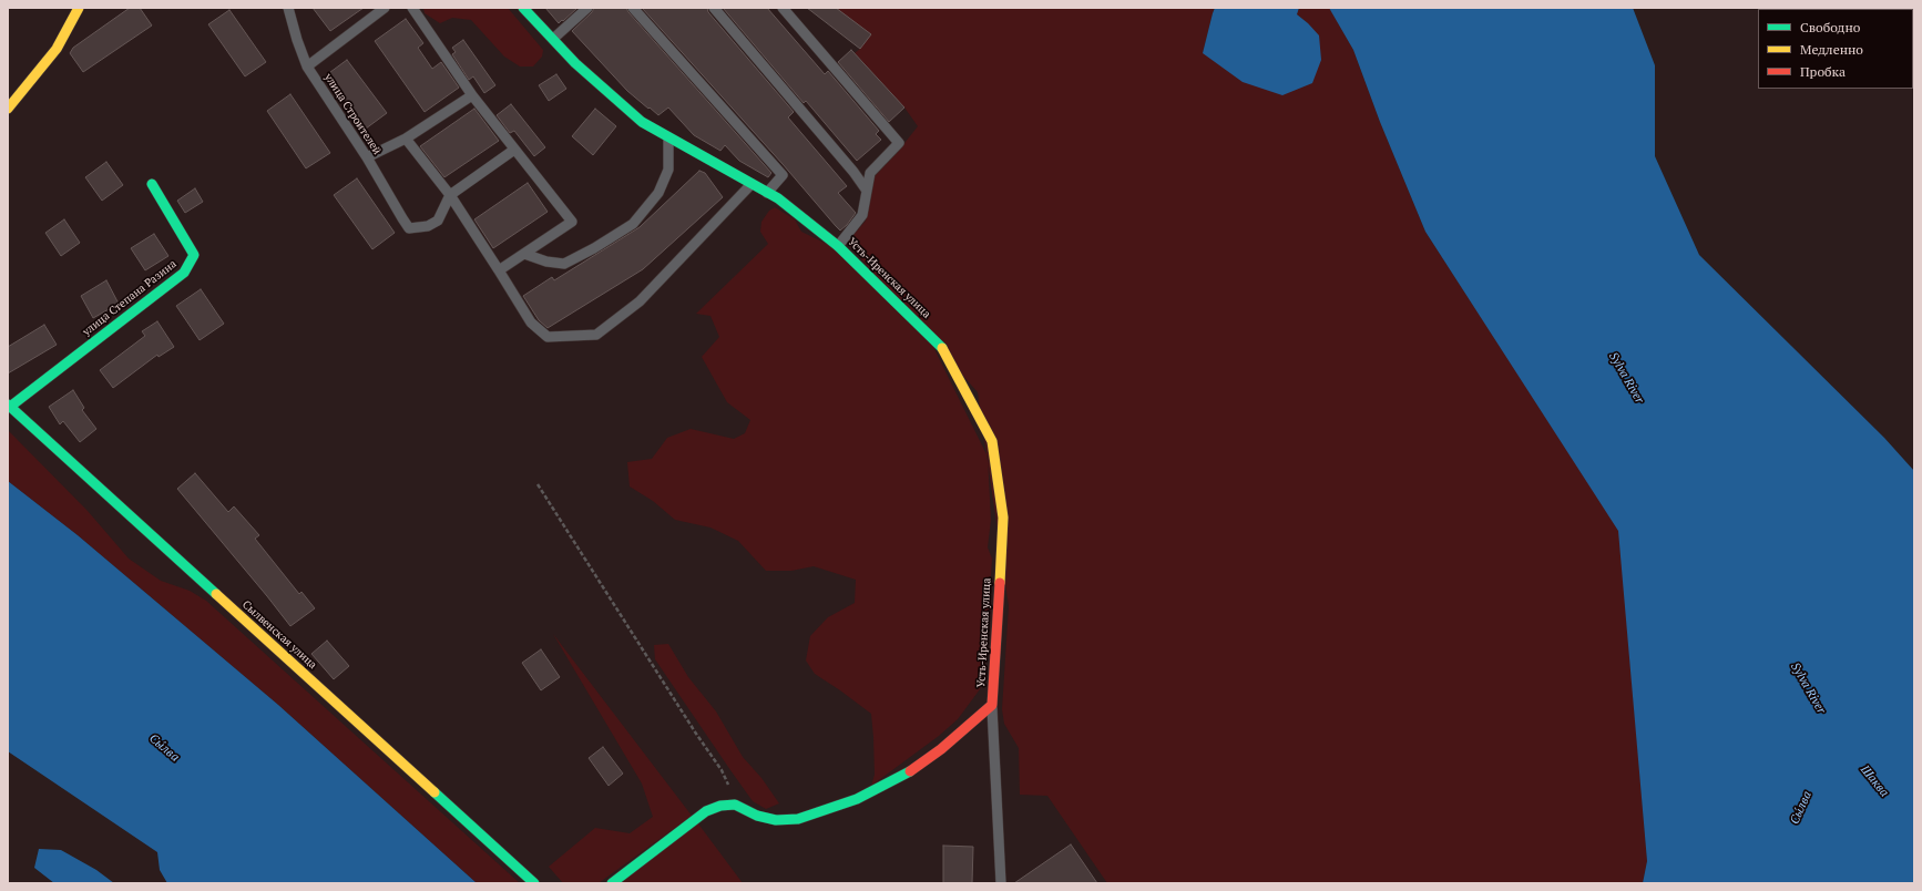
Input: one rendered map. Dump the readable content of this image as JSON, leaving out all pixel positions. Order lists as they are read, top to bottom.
{
  "streets": {
    "street": ["Усть-Иренская улица", "улица Степана Разина", "Сылвенская улица"],
    "lane": ["улица Строителей"]
  },
  "crossings": [
    ["улица Степана Разина", "Сылвенская улица"]
  ],
  "water": ["Sylva River", "Сы́лва", "Шаква"],
  "legend": ["Свободно", "Медленно", "Пробка"]
}
